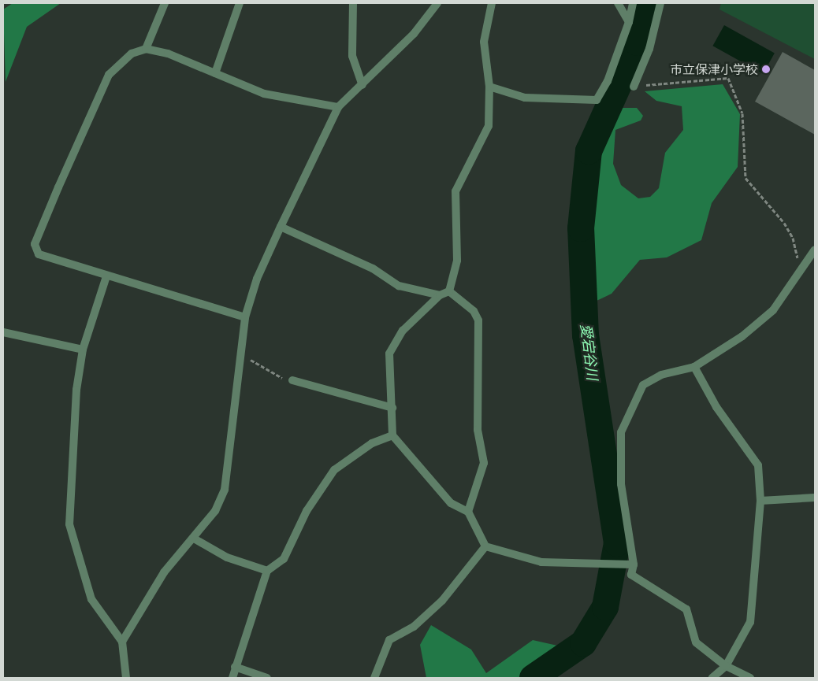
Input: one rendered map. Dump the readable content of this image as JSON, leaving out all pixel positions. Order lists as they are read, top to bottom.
{
  "water": ["愛宕谷川"],
  "places": ["市立保津小学校"]
}
